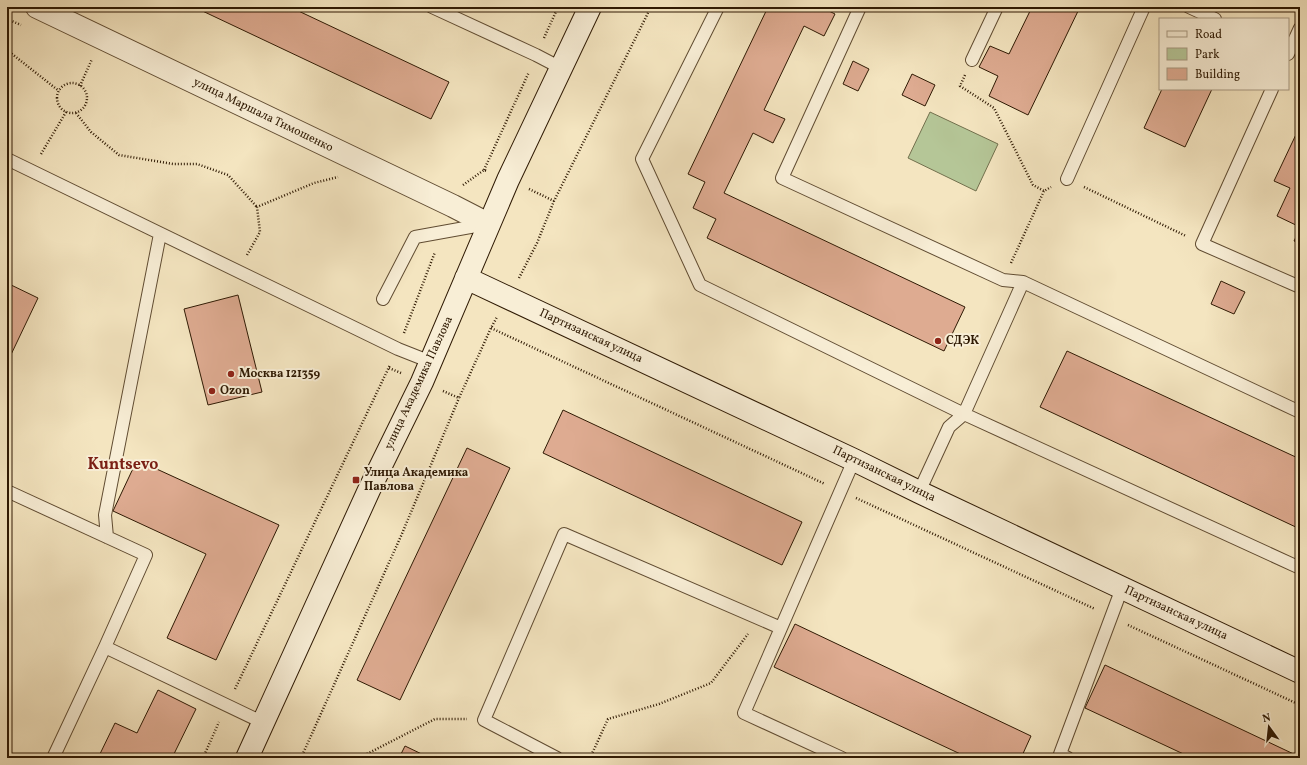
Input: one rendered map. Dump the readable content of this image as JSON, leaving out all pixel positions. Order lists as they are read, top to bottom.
{
  "streets": {
    "street": ["улица Маршала Тимошенко", "Партизанская улица", "улица Академика Павлова"]
  },
  "crossings": [
    ["улица Маршала Тимошенко", "улица Академика Павлова"],
    ["Партизанская улица", "улица Академика Павлова"]
  ],
  "districts": ["Kuntsevo"],
  "places": {
    "other": ["СДЭК", "Москва 121359", "Ozon"],
    "transit": ["Улица Академика Павлова"]
  },
  "legend": ["Road", "Park", "Building"],
  "north": "top"
}
